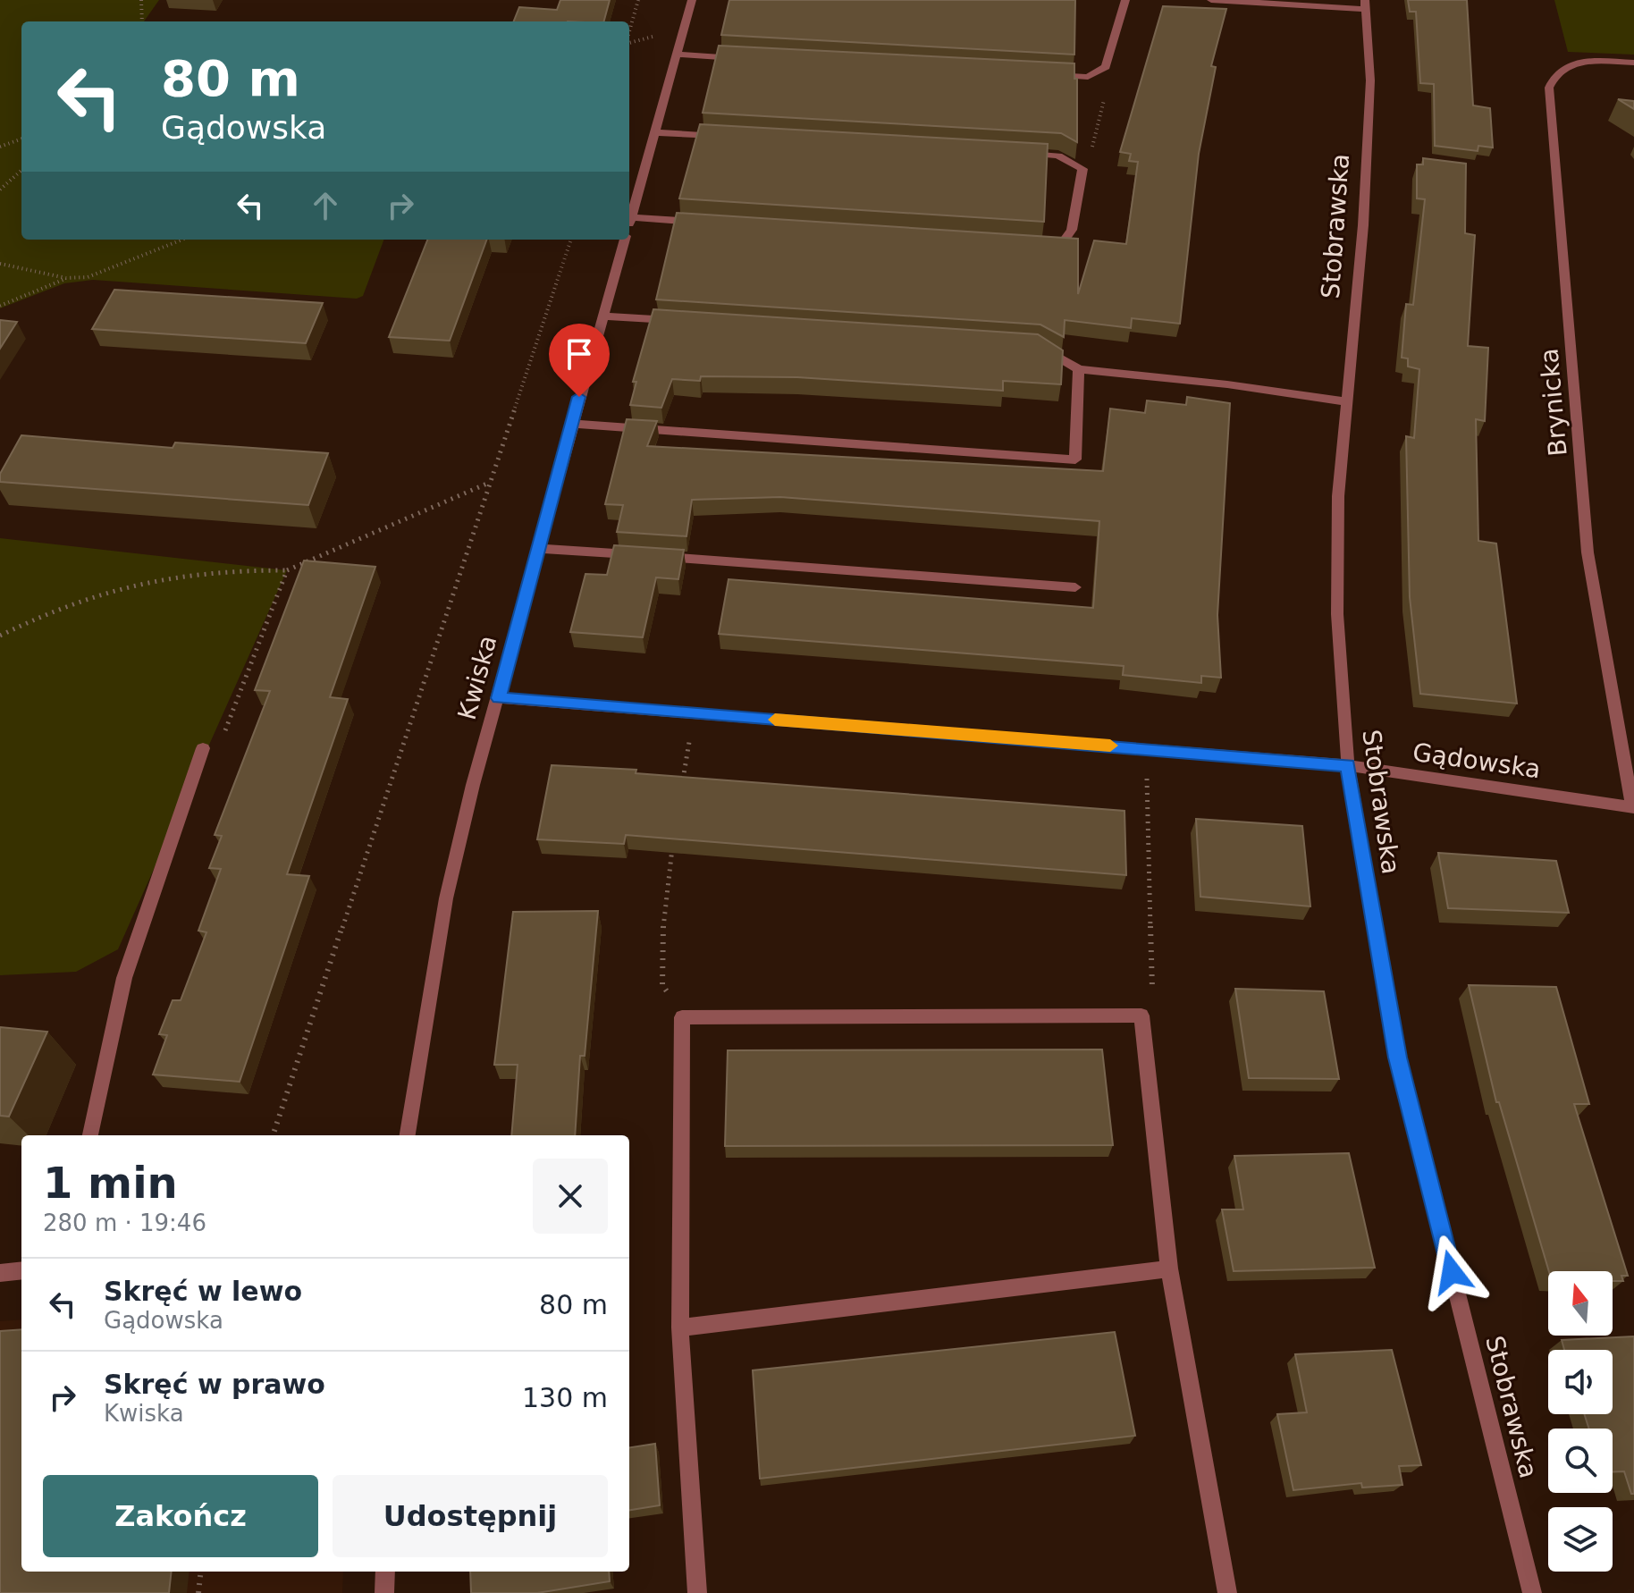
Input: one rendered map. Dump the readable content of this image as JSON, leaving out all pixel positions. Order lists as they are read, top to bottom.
{
  "streets": {
    "street": [
      "Stobrawska",
      "Brynicka",
      "Kwiska",
      "Gądowska"
    ]
  },
  "crossings": [
    ["Stobrawska", "Gądowska"],
    ["Brynicka", "Gądowska"],
    ["Kwiska", "Gądowska"]
  ],
  "north": "top",
  "page": {
    "turn": ["80 m", "Gądowska"],
    "heading": ["1 min", "280 m · 19:46"],
    "list": [
      {
        "name": "Skręć w lewo",
        "note": "Gądowska",
        "value": "80 m"
      },
      {
        "name": "Skręć w prawo",
        "note": "Kwiska",
        "value": "130 m"
      }
    ],
    "buttons": ["Zakończ", "Udostępnij"]
  }
}
